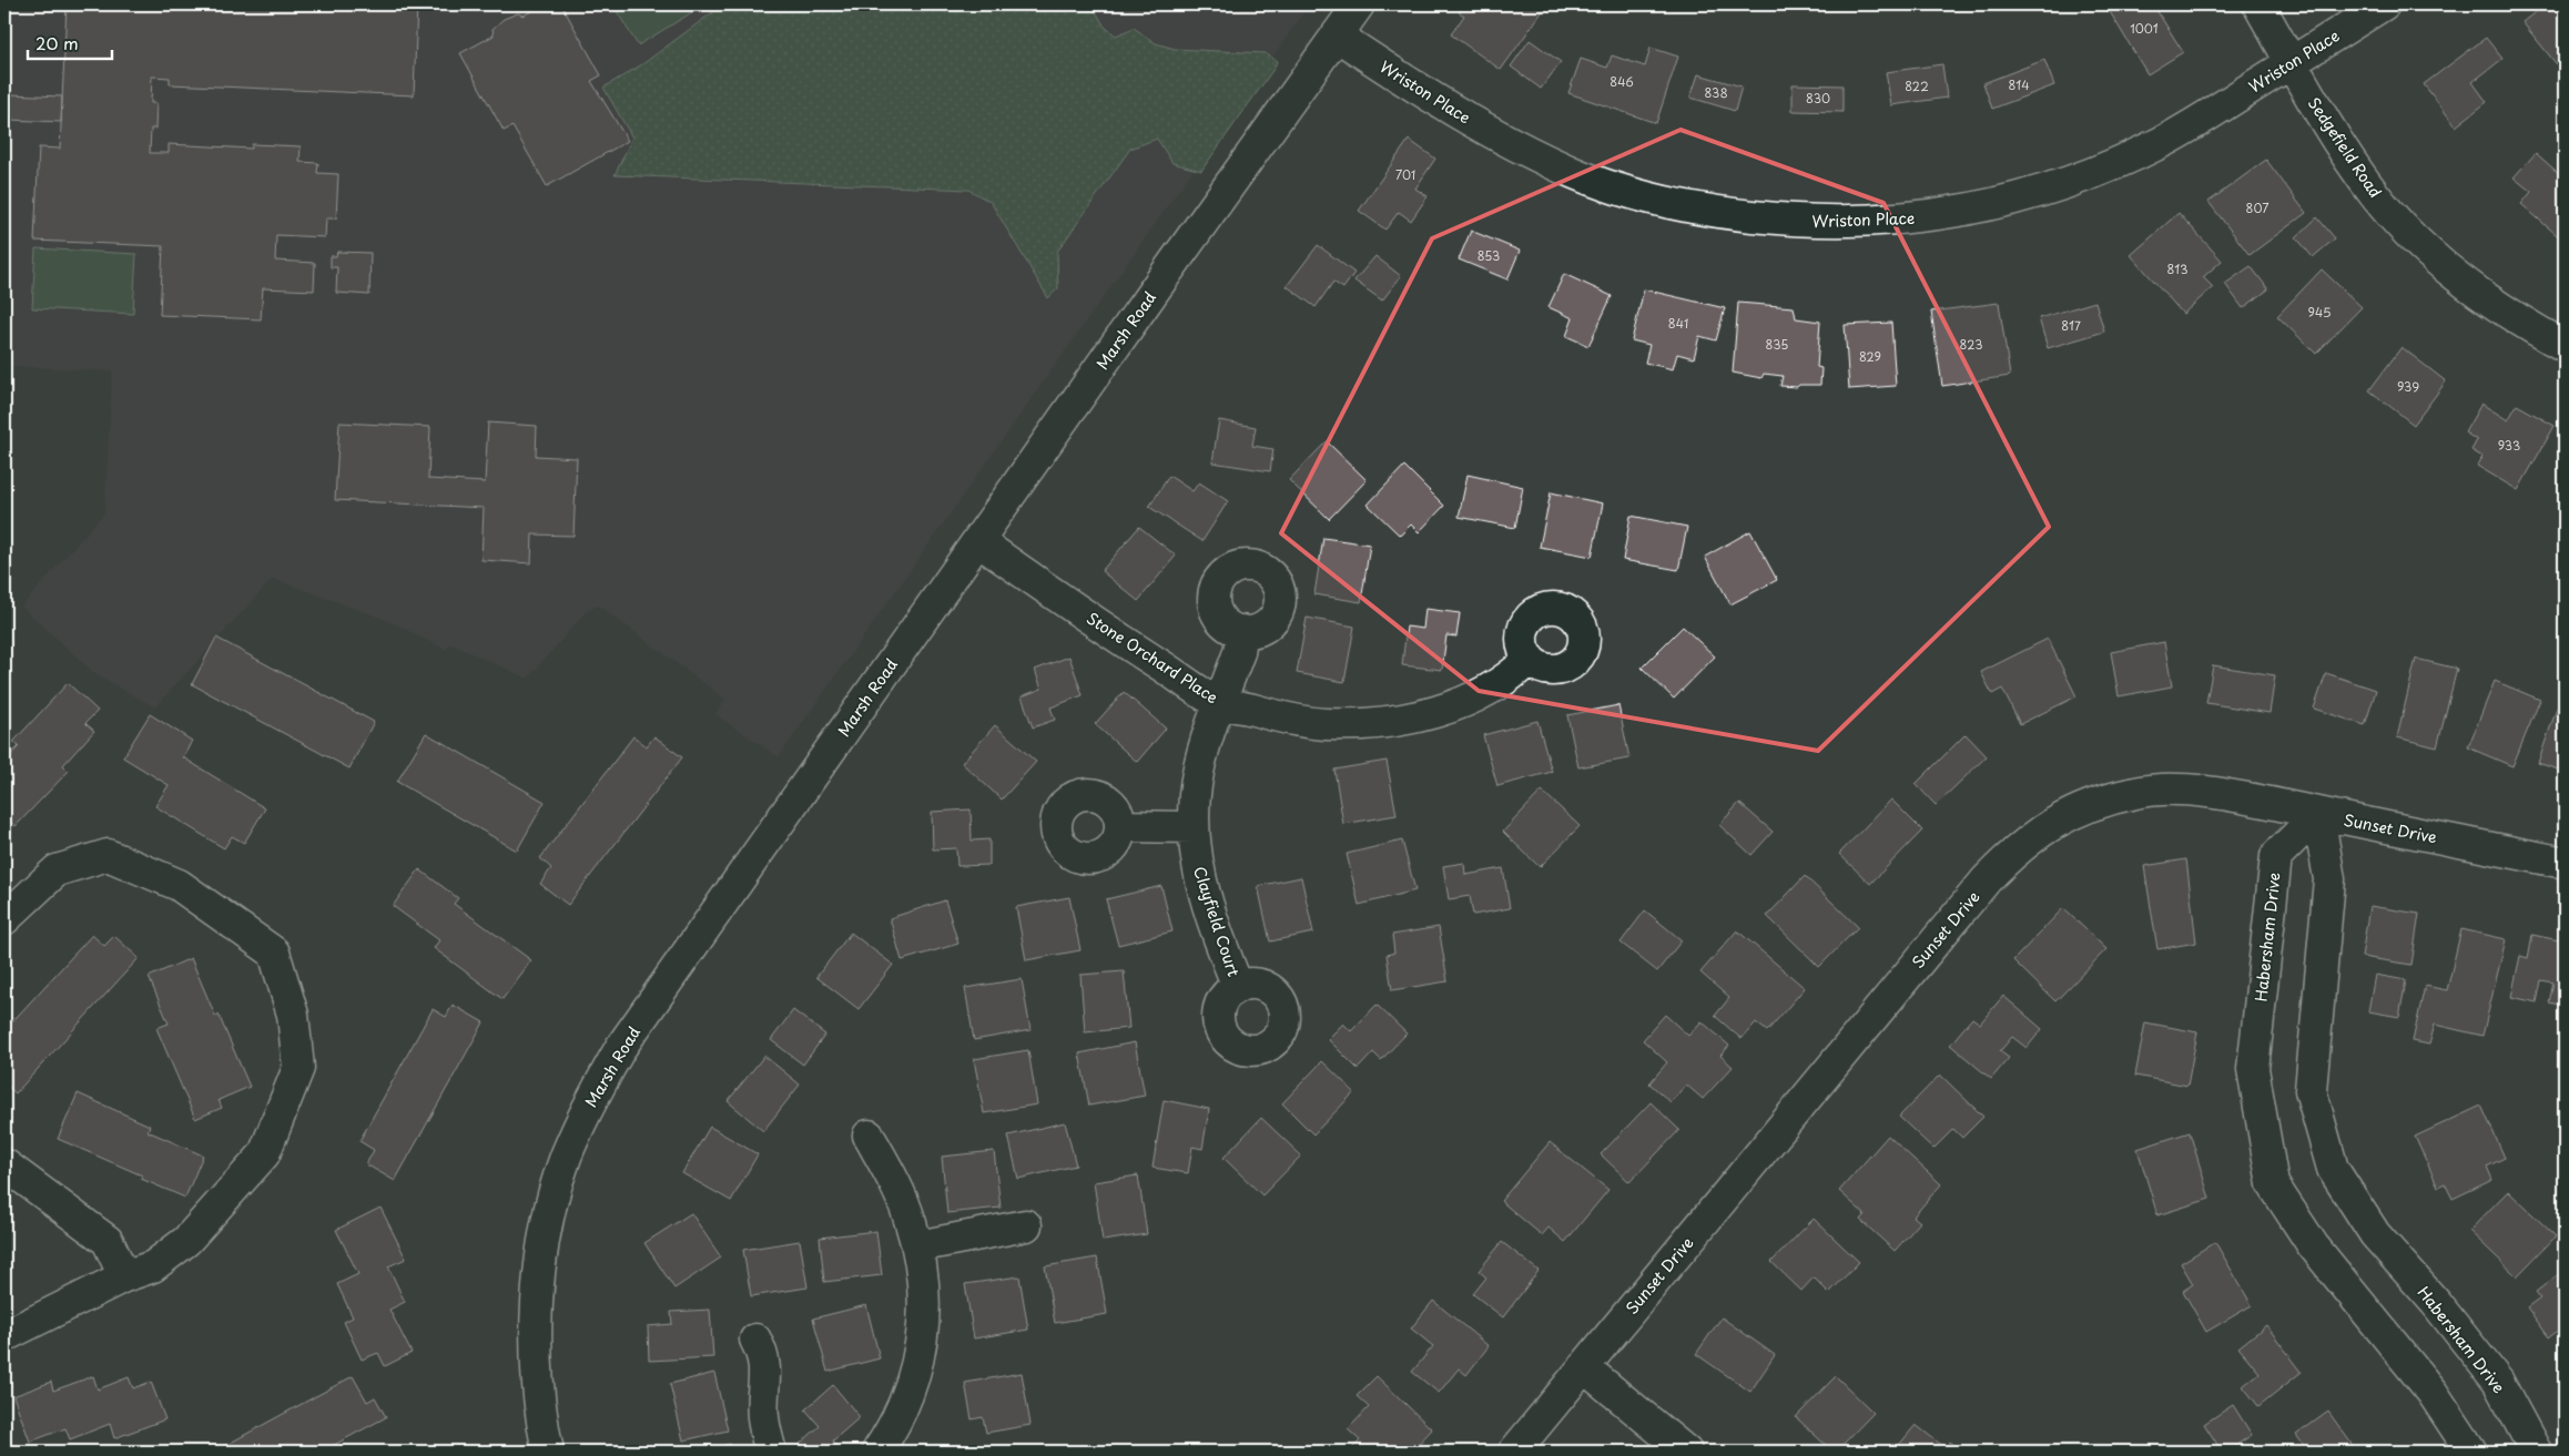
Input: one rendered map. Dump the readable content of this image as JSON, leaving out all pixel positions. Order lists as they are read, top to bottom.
{
  "streets": {
    "street": [
      "Wriston Place",
      "Sedgefield Road",
      "Marsh Road",
      "Stone Orchard Place",
      "Sunset Drive",
      "Clayfield Court",
      "Habersham Drive"
    ]
  },
  "crossings": [
    ["Wriston Place", "Sedgefield Road"],
    ["Wriston Place", "Marsh Road"],
    ["Marsh Road", "Stone Orchard Place"],
    ["Stone Orchard Place", "Clayfield Court"],
    ["Sunset Drive", "Habersham Drive"]
  ],
  "house_numbers": [
    "1001",
    "846",
    "814",
    "822",
    "838",
    "830",
    "701",
    "807",
    "853",
    "813",
    "945",
    "841",
    "817",
    "835",
    "823",
    "829",
    "939",
    "933"
  ],
  "scale_bar": "20 m"
}
